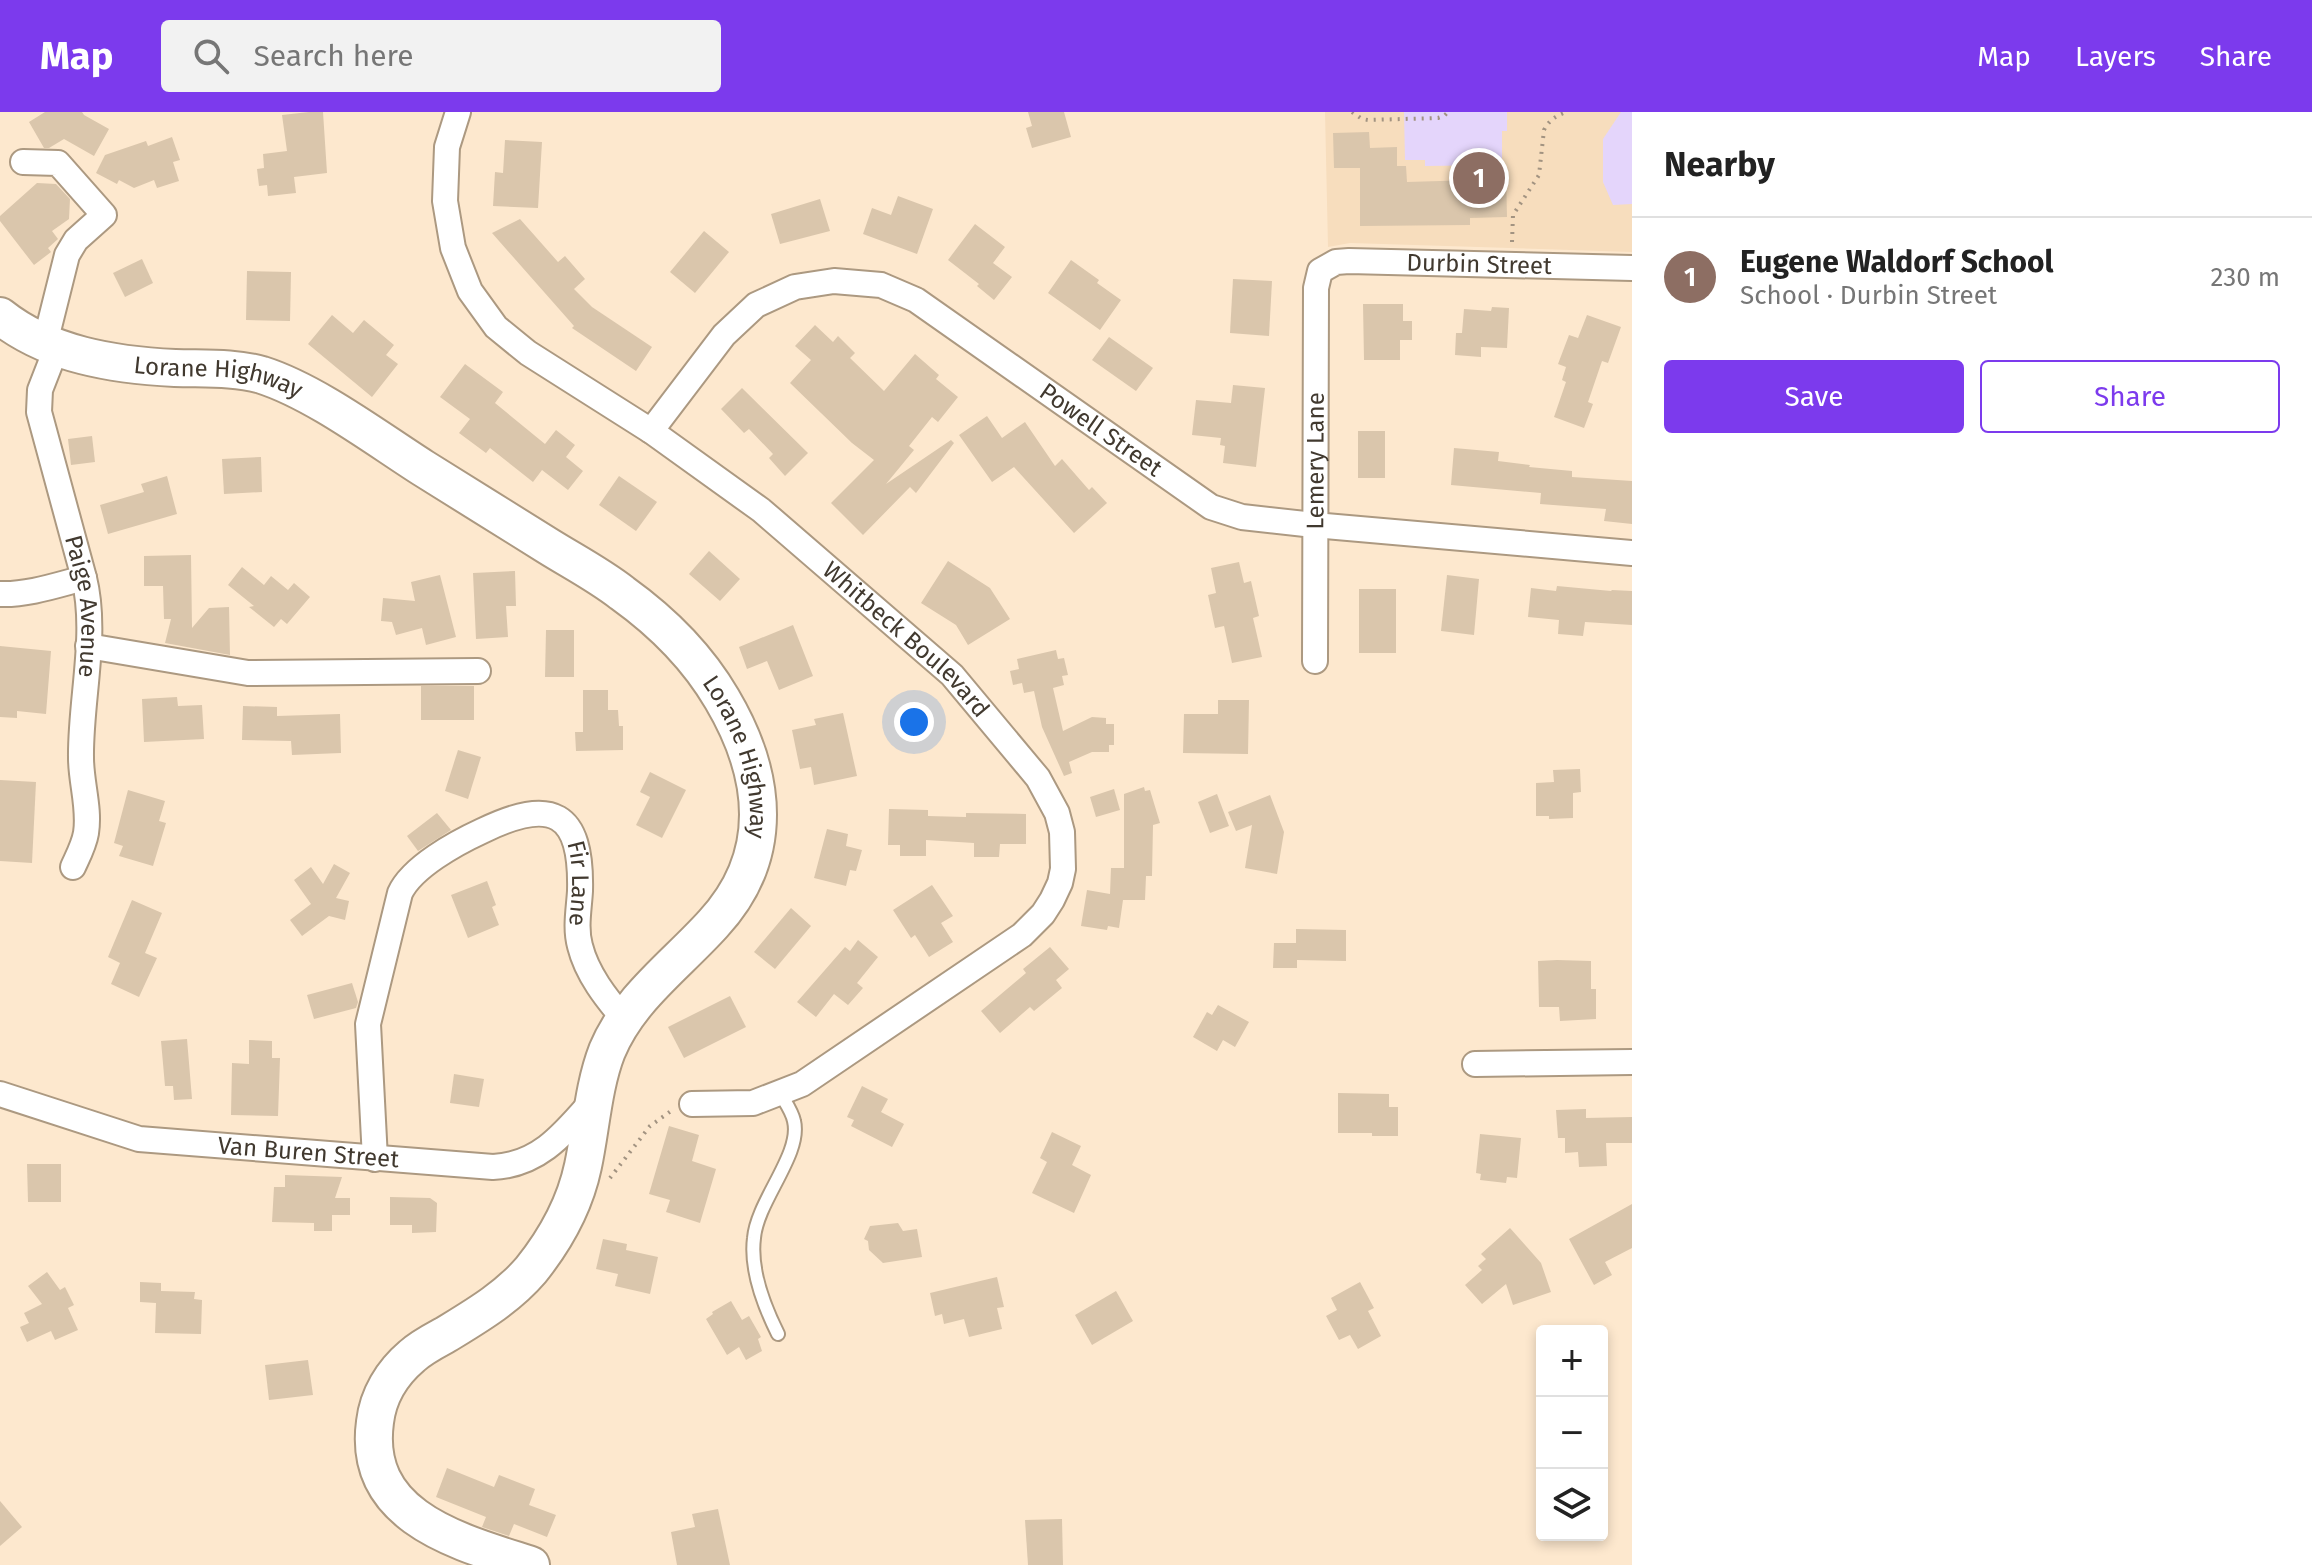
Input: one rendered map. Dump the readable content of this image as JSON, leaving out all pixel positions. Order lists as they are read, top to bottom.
{
  "streets": {
    "street": [
      "Durbin Street",
      "Lorane Highway",
      "Powell Street",
      "Lemery Lane",
      "Paige Avenue",
      "Whitbeck Boulevard",
      "Fir Lane",
      "Van Buren Street"
    ]
  },
  "crossings": [
    ["Durbin Street", "Lemery Lane"],
    ["Lorane Highway", "Paige Avenue"],
    ["Lorane Highway", "Fir Lane"],
    ["Lorane Highway", "Van Buren Street"],
    ["Powell Street", "Lemery Lane"],
    ["Powell Street", "Whitbeck Boulevard"],
    ["Fir Lane", "Van Buren Street"]
  ],
  "page": {
    "header": "Map",
    "search": "Search here",
    "nav": ["Map", "Layers", "Share"],
    "heading": "Nearby",
    "pins": "1",
    "list": [
      {
        "mark": "1",
        "name": "Eugene Waldorf School",
        "note": "School · Durbin Street",
        "value": "230 m"
      }
    ],
    "buttons": ["Save", "Share"],
    "map_buttons": ["+", "−"]
  }
}
